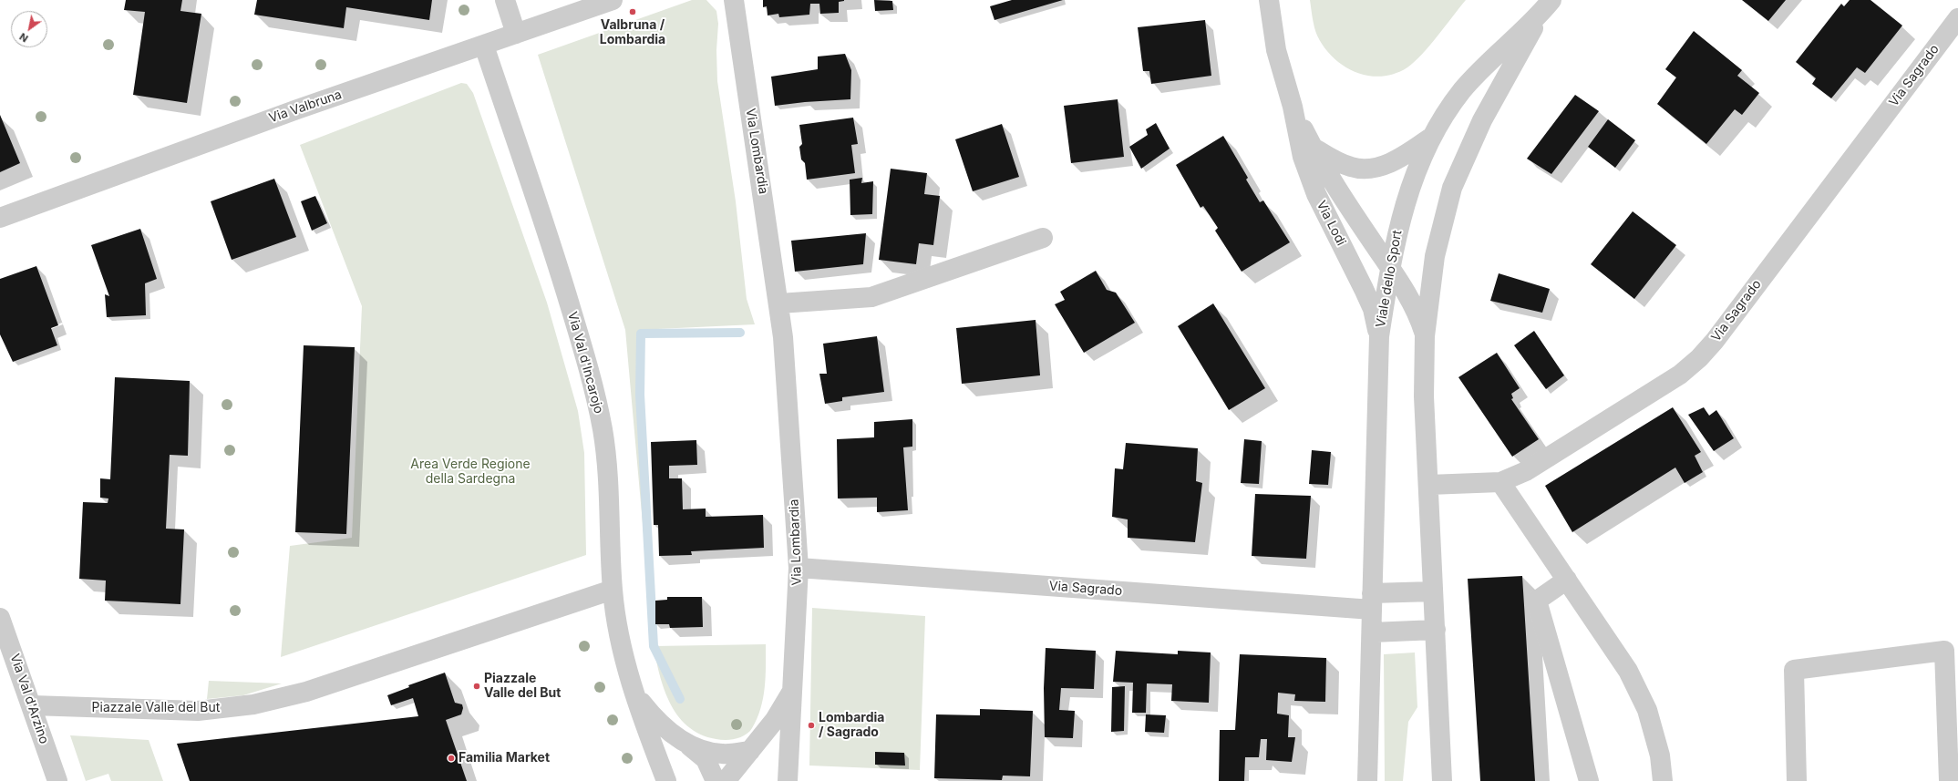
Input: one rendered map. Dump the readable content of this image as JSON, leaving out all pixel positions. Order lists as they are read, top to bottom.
{
  "streets": {
    "street": [
      "Via Sagrado",
      "Via Valbruna",
      "Via Lombardia",
      "Via Lodi",
      "Viale dello Sport",
      "Via Val d'Incarojo",
      "Via Val d'Arzino",
      "Piazzale Valle del But"
    ]
  },
  "crossings": [
    ["Via Sagrado", "Via Lombardia"],
    ["Via Sagrado", "Viale dello Sport"],
    ["Via Valbruna", "Via Val d'Incarojo"],
    ["Via Lodi", "Viale dello Sport"],
    ["Via Val d'Incarojo", "Piazzale Valle del But"],
    ["Via Val d'Arzino", "Piazzale Valle del But"]
  ],
  "parks": ["Area Verde Regione della Sardegna"],
  "places": [
    "Valbruna / Lombardia",
    "Piazzale Valle del But",
    "Lombardia / Sagrado",
    "Familia Market"
  ],
  "north": "bottom left"
}
